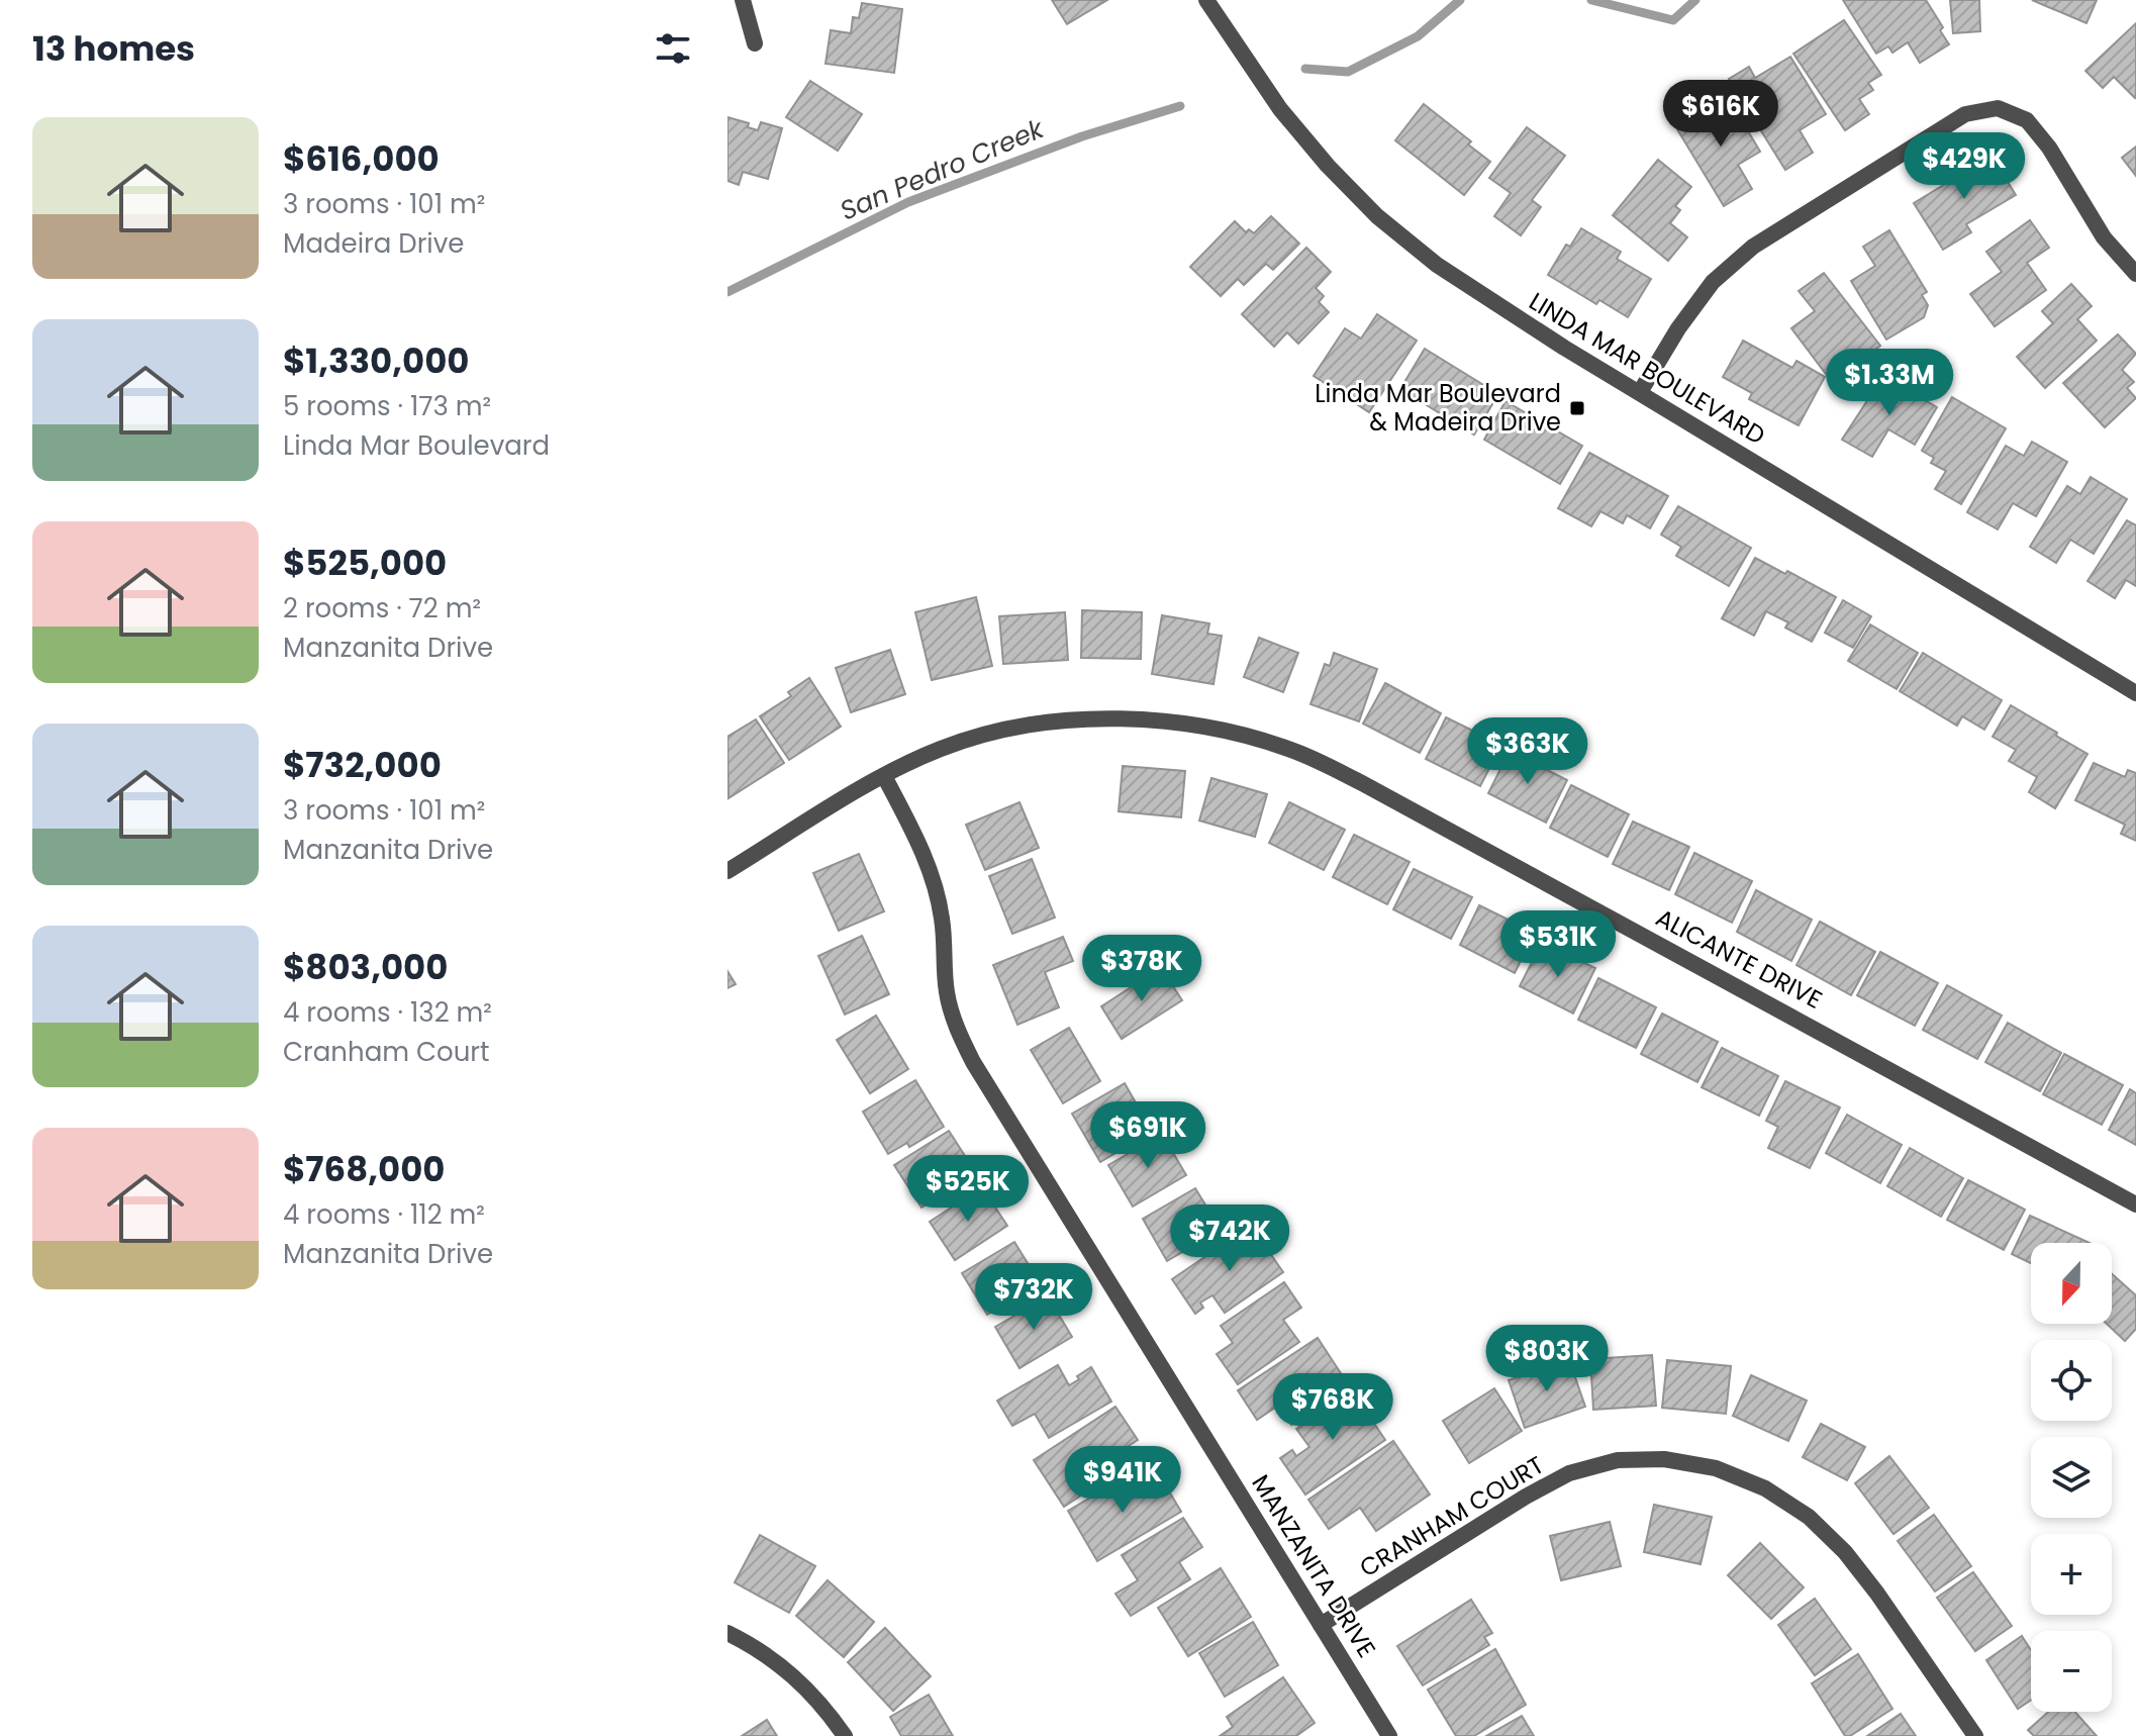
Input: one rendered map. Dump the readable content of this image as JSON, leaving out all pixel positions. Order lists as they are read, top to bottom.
{
  "streets": {
    "street": [
      "LINDA MAR BOULEVARD",
      "ALICANTE DRIVE",
      "CRANHAM COURT",
      "MANZANITA DRIVE"
    ]
  },
  "crossings": [
    ["ALICANTE DRIVE", "MANZANITA DRIVE"],
    ["CRANHAM COURT", "MANZANITA DRIVE"]
  ],
  "water": ["San Pedro Creek"],
  "places": {
    "transit": ["Linda Mar Boulevard & Madeira Drive"]
  },
  "north": "bottom",
  "page": {
    "heading": "13 homes",
    "price": [
      "$616K",
      "$429K",
      "$1.33M",
      "$363K",
      "$531K",
      "$378K",
      "$691K",
      "$525K",
      "$742K",
      "$732K",
      "$803K",
      "$768K",
      "$941K"
    ],
    "list": [
      {
        "name": "$616,000",
        "note": "3 rooms · 101 m² · Madeira Drive"
      },
      {
        "name": "$1,330,000",
        "note": "5 rooms · 173 m² · Linda Mar Boulevard"
      },
      {
        "name": "$525,000",
        "note": "2 rooms · 72 m² · Manzanita Drive"
      },
      {
        "name": "$732,000",
        "note": "3 rooms · 101 m² · Manzanita Drive"
      },
      {
        "name": "$803,000",
        "note": "4 rooms · 132 m² · Cranham Court"
      },
      {
        "name": "$768,000",
        "note": "4 rooms · 112 m² · Manzanita Drive"
      }
    ],
    "map_buttons": ["+", "−"]
  }
}
